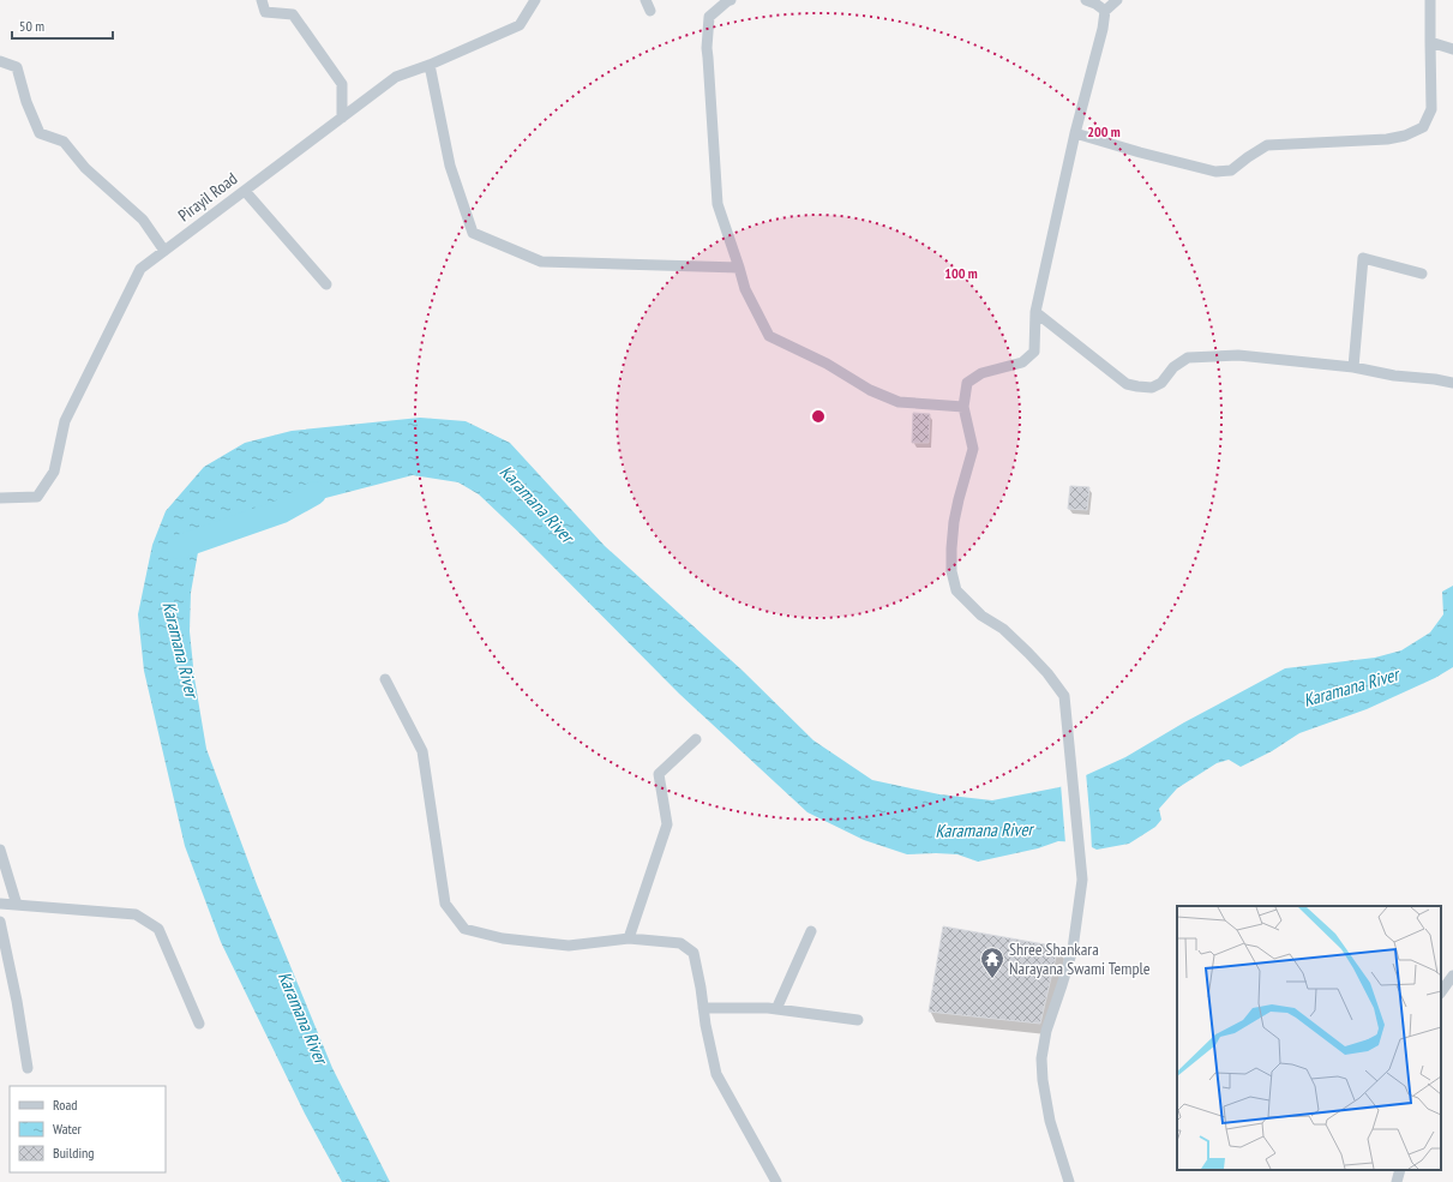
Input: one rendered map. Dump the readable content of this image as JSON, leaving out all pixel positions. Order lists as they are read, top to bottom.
{
  "streets": {
    "street": ["Pirayil Road"]
  },
  "water": ["Karamana River"],
  "places": {
    "temple": ["Shree Shankara Narayana Swami Temple"]
  },
  "legend": ["Road", "Water", "Building"],
  "scale_bar": "50 m",
  "rings": ["200 m", "100 m"]
}
